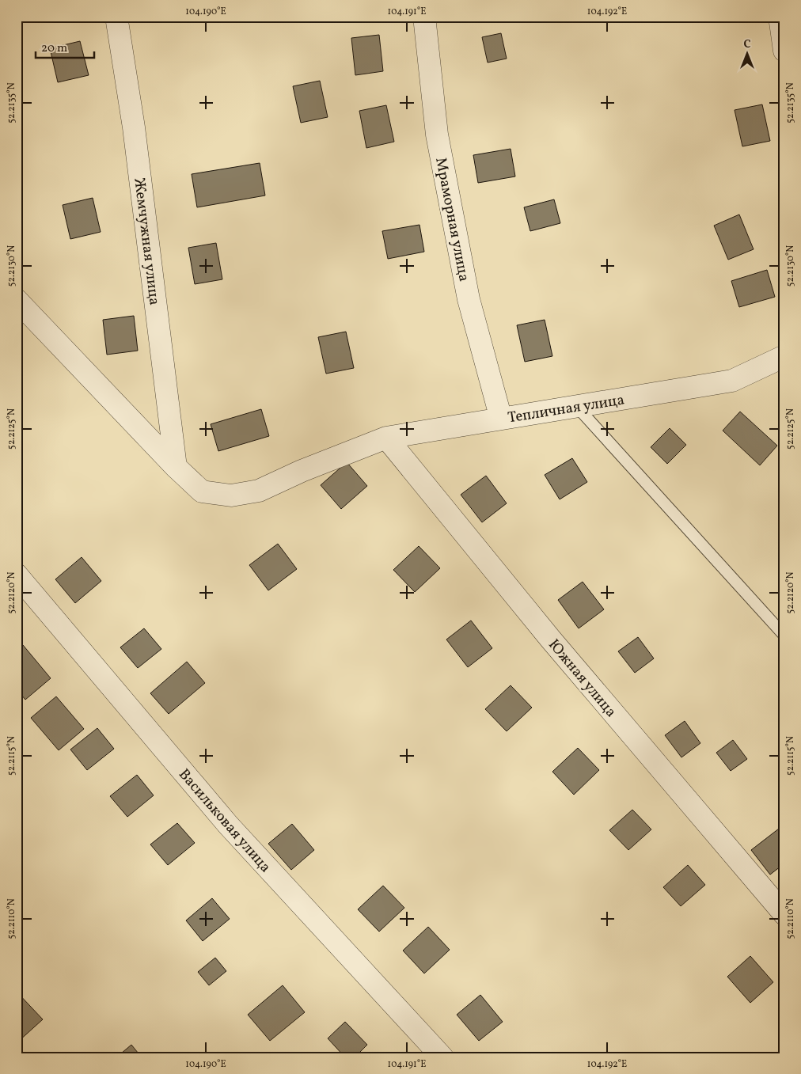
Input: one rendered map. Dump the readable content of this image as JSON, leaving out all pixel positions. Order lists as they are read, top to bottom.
{
  "streets": {
    "street": [
      "Мраморная улица",
      "Жемчужная улица",
      "Тепличная улица",
      "Южная улица",
      "Васильковая улица"
    ]
  },
  "crossings": [
    ["Мраморная улица", "Тепличная улица"],
    ["Жемчужная улица", "Тепличная улица"],
    ["Тепличная улица", "Южная улица"]
  ],
  "scale_bar": "20 m",
  "north": "top",
  "coordinates": [
    "104.190°E",
    "104.191°E",
    "104.192°E",
    "52.2135°N",
    "52.2130°N",
    "52.2125°N",
    "52.2120°N",
    "52.2115°N",
    "52.2110°N"
  ]
}
